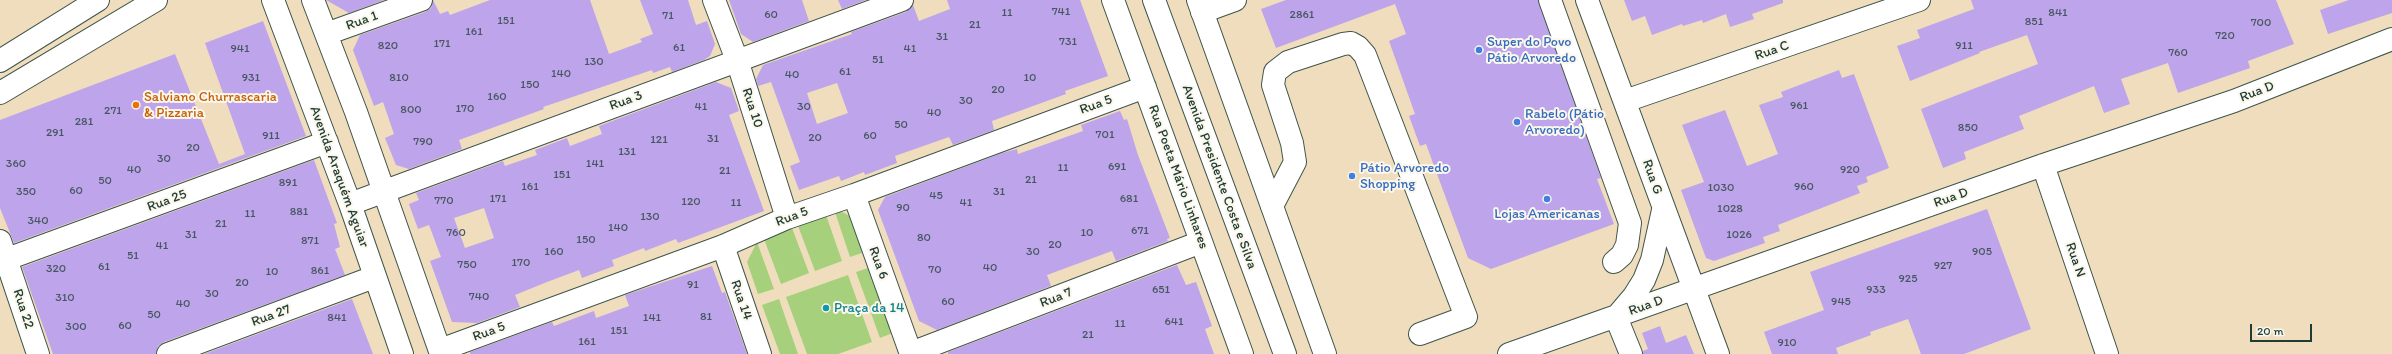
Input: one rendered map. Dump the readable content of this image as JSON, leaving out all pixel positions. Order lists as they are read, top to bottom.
{
  "streets": {
    "street": [
      "Rua 1",
      "Rua C",
      "Rua D",
      "Rua 3",
      "Rua 5",
      "Rua 10",
      "Avenida Araquém Aguiar",
      "Rua Poeta Mário Linhares",
      "Avenida Presidente Costa e Silva",
      "Rua G",
      "Rua 25",
      "Rua N",
      "Rua 6",
      "Rua 7",
      "Rua 14",
      "Rua 22",
      "Rua 27"
    ]
  },
  "crossings": [
    ["Rua C", "Rua G"],
    ["Rua D", "Rua G"],
    ["Rua D", "Rua N"],
    ["Rua 3", "Rua 10"],
    ["Rua 3", "Avenida Araquém Aguiar"],
    ["Rua 5", "Rua 10"],
    ["Rua 5", "Rua Poeta Mário Linhares"],
    ["Rua 5", "Rua 6"],
    ["Rua 5", "Rua 14"],
    ["Avenida Araquém Aguiar", "Rua 25"],
    ["Avenida Araquém Aguiar", "Rua 27"],
    ["Rua Poeta Mário Linhares", "Rua 7"],
    ["Rua 25", "Rua 22"],
    ["Rua 6", "Rua 7"]
  ],
  "places": [
    "Super do Povo Pátio Arvoredo",
    "Salviano Churrascaria & Pizzaria",
    "Rabelo (Pátio Arvoredo)",
    "Pátio Arvoredo Shopping",
    "Lojas Americanas",
    "Praça da 14"
  ],
  "house_numbers": [
    "741",
    "11",
    "841",
    "60",
    "2861",
    "71",
    "151",
    "851",
    "700",
    "21",
    "161",
    "720",
    "31",
    "731",
    "171",
    "820",
    "911",
    "61",
    "941",
    "41",
    "760",
    "51",
    "130",
    "61",
    "140",
    "40",
    "931",
    "810",
    "10",
    "150",
    "20",
    "160",
    "30",
    "961",
    "41",
    "30",
    "170",
    "800",
    "271",
    "40",
    "281",
    "50",
    "850",
    "291",
    "701",
    "911",
    "60",
    "20",
    "31",
    "121",
    "790",
    "20",
    "131",
    "30",
    "360",
    "141",
    "691",
    "11",
    "40",
    "920",
    "21",
    "151",
    "21",
    "50",
    "891",
    "161",
    "960",
    "1030",
    "60",
    "350",
    "31",
    "45",
    "171",
    "681",
    "770",
    "120",
    "11",
    "41",
    "90",
    "1028",
    "881",
    "11",
    "130",
    "340",
    "21",
    "140",
    "671",
    "760",
    "10",
    "31",
    "1026",
    "80",
    "150",
    "871",
    "20",
    "41",
    "160",
    "30",
    "905",
    "51",
    "170",
    "750",
    "927",
    "61",
    "40",
    "320",
    "70",
    "861",
    "10",
    "925",
    "20",
    "91",
    "651",
    "933",
    "30",
    "740",
    "310",
    "60",
    "945",
    "40",
    "50",
    "81",
    "841",
    "141",
    "641",
    "11",
    "60",
    "300",
    "151",
    "21",
    "161",
    "910"
  ],
  "scale_bar": "20 m"
}
